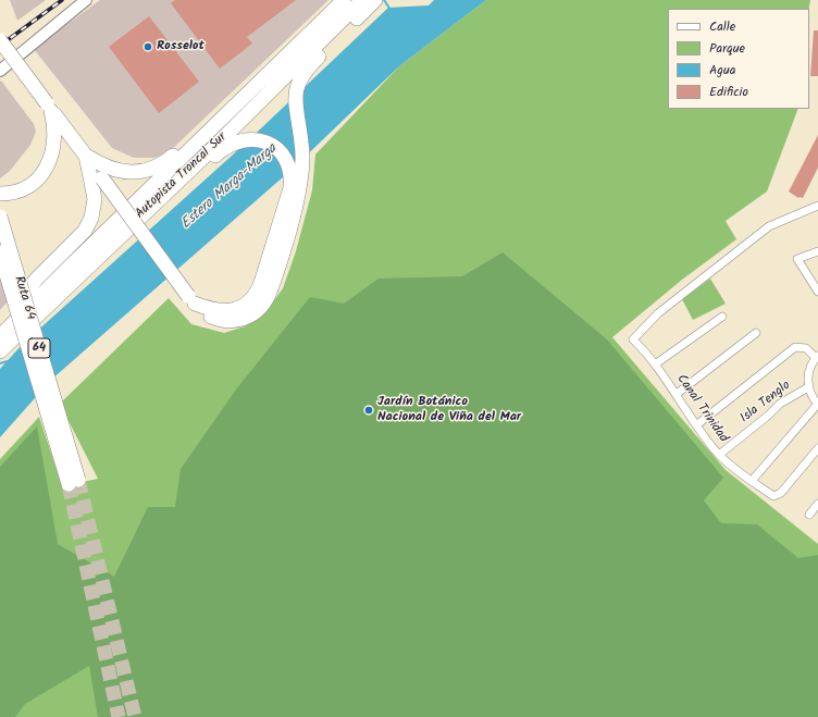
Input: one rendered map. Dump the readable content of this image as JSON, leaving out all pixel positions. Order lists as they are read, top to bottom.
{
  "streets": {
    "highway": ["Autopista Troncal Sur", "Ruta 64", "64"],
    "street": ["Isla Tenglo", "Canal Trinidad"]
  },
  "crossings": [
    ["Isla Tenglo", "Canal Trinidad"]
  ],
  "water": ["Estero Marga-Marga"],
  "places": ["Rosselot", "Jardín Botánico Nacional de Viña del Mar"],
  "legend": [
    "Calle",
    "Parque",
    "Agua",
    "Edificio"
  ]
}
